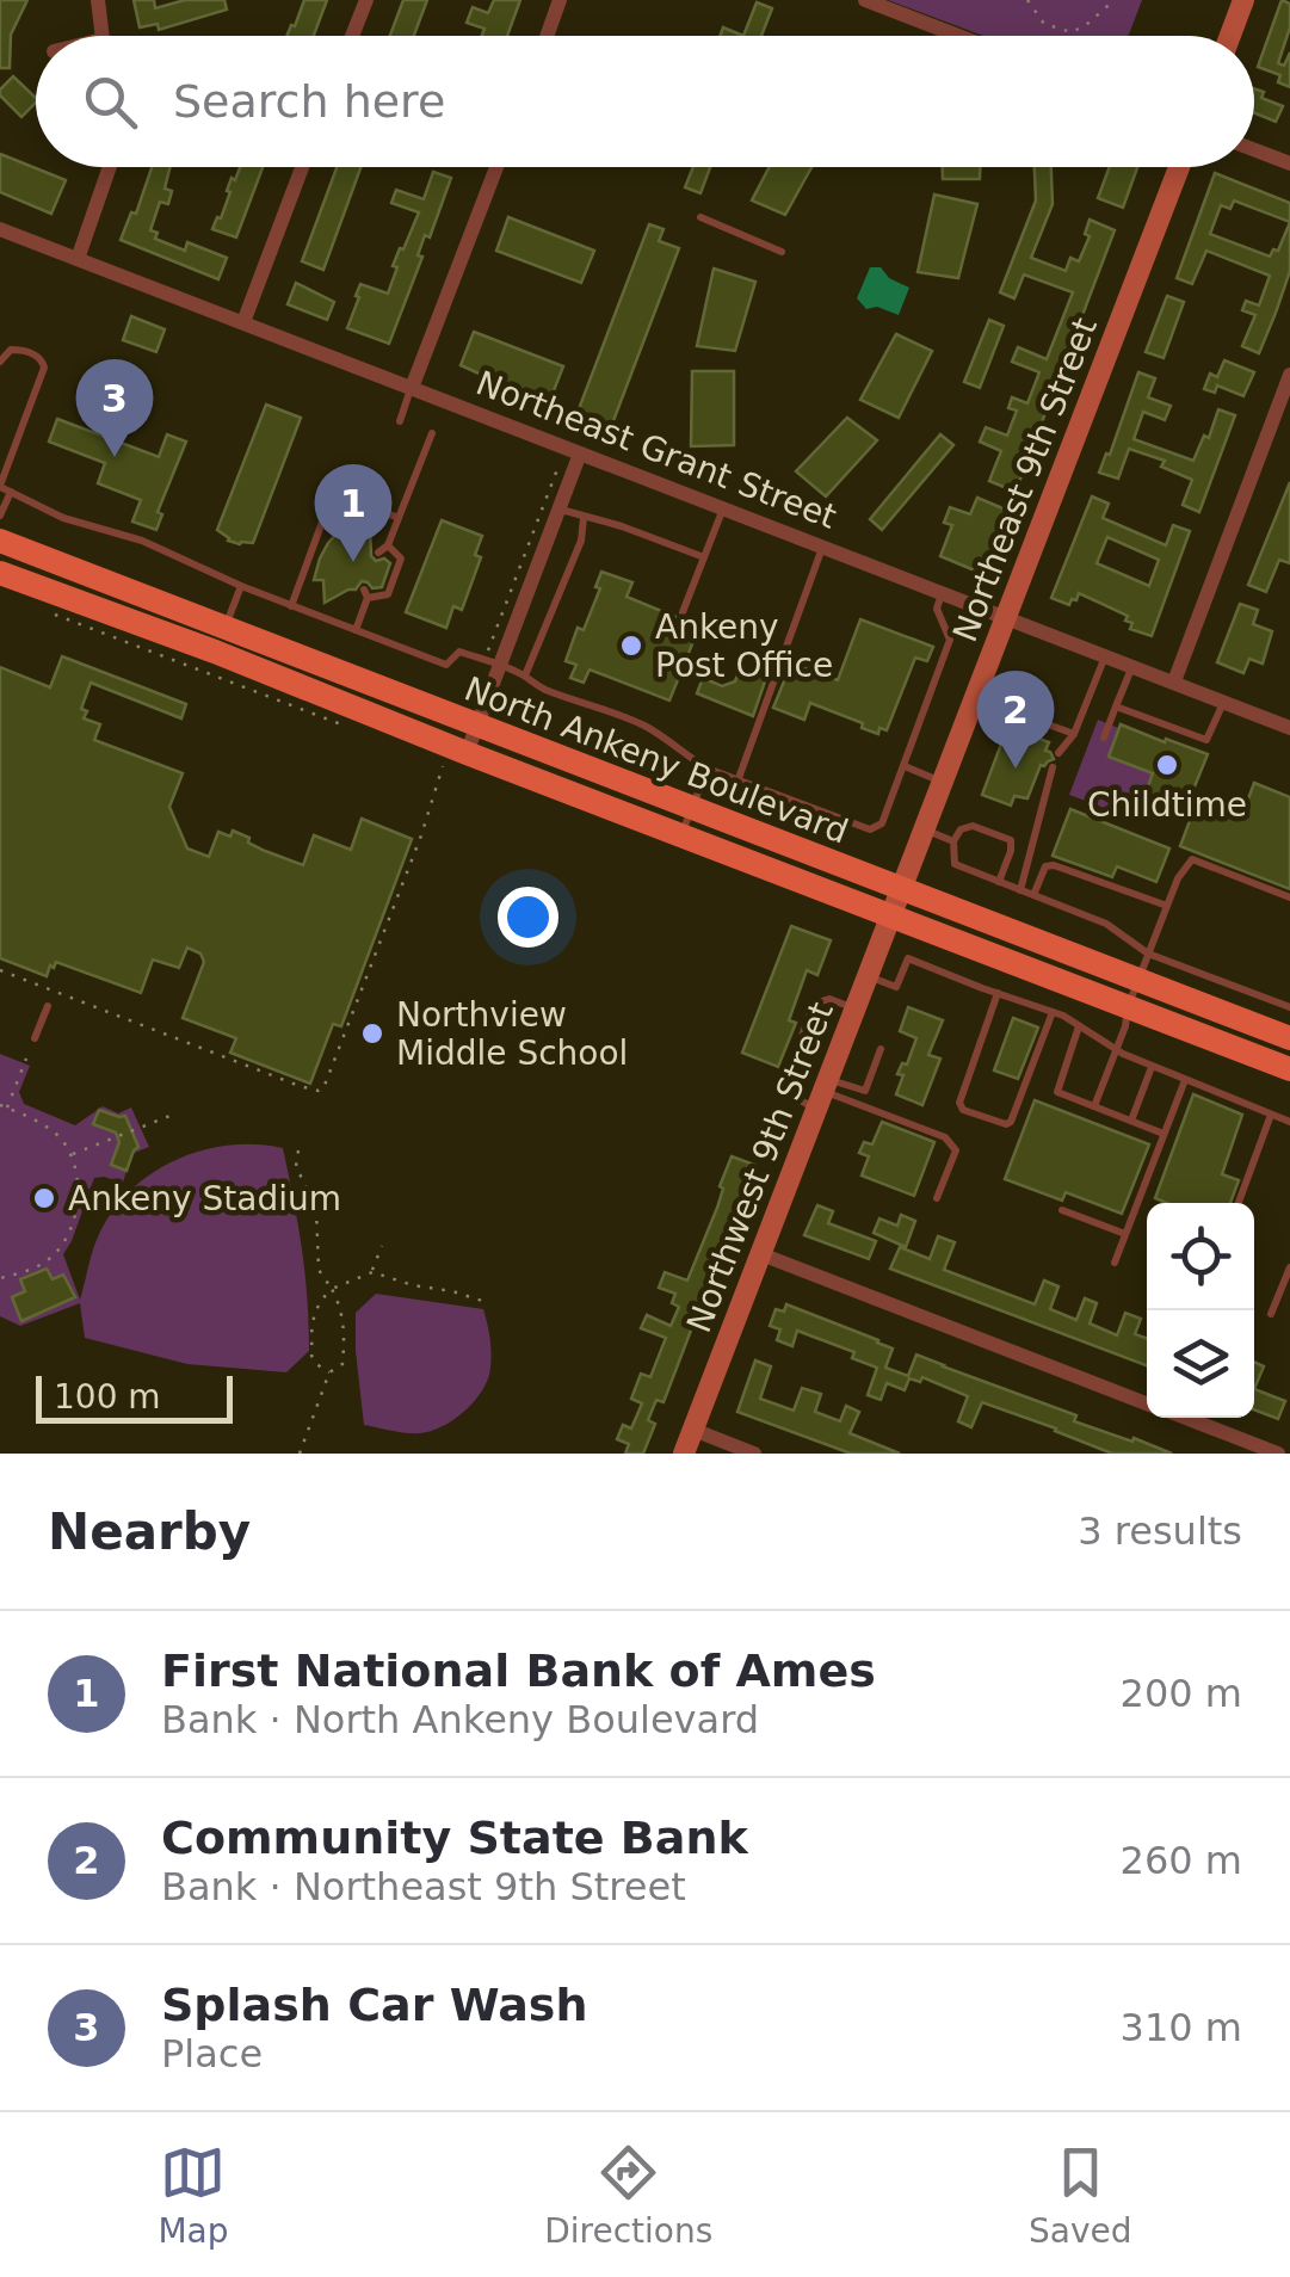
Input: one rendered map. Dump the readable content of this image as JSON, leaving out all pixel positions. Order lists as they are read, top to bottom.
{
  "streets": {
    "main road": ["North Ankeny Boulevard"],
    "street": ["Northeast Grant Street", "Northeast 9th Street", "Northwest 9th Street"]
  },
  "crossings": [
    ["Northeast Grant Street", "Northeast 9th Street"],
    ["Northeast 9th Street", "North Ankeny Boulevard"],
    ["Northeast 9th Street", "Northwest 9th Street"],
    ["North Ankeny Boulevard", "Northwest 9th Street"]
  ],
  "places": [
    "Ankeny Post Office",
    "Childtime",
    "Northview Middle School",
    "Ankeny Stadium"
  ],
  "scale_bar": "100 m",
  "page": {
    "search": "Search here",
    "pins": ["3", "1", "2"],
    "scale": "100 m",
    "heading": ["Nearby", "3 results"],
    "list": [
      {
        "mark": "1",
        "name": "First National Bank of Ames",
        "note": "Bank · North Ankeny Boulevard",
        "value": "200 m"
      },
      {
        "mark": "2",
        "name": "Community State Bank",
        "note": "Bank · Northeast 9th Street",
        "value": "260 m"
      },
      {
        "mark": "3",
        "name": "Splash Car Wash",
        "note": "Place",
        "value": "310 m"
      }
    ],
    "nav": ["Map", "Directions", "Saved"]
  }
}
